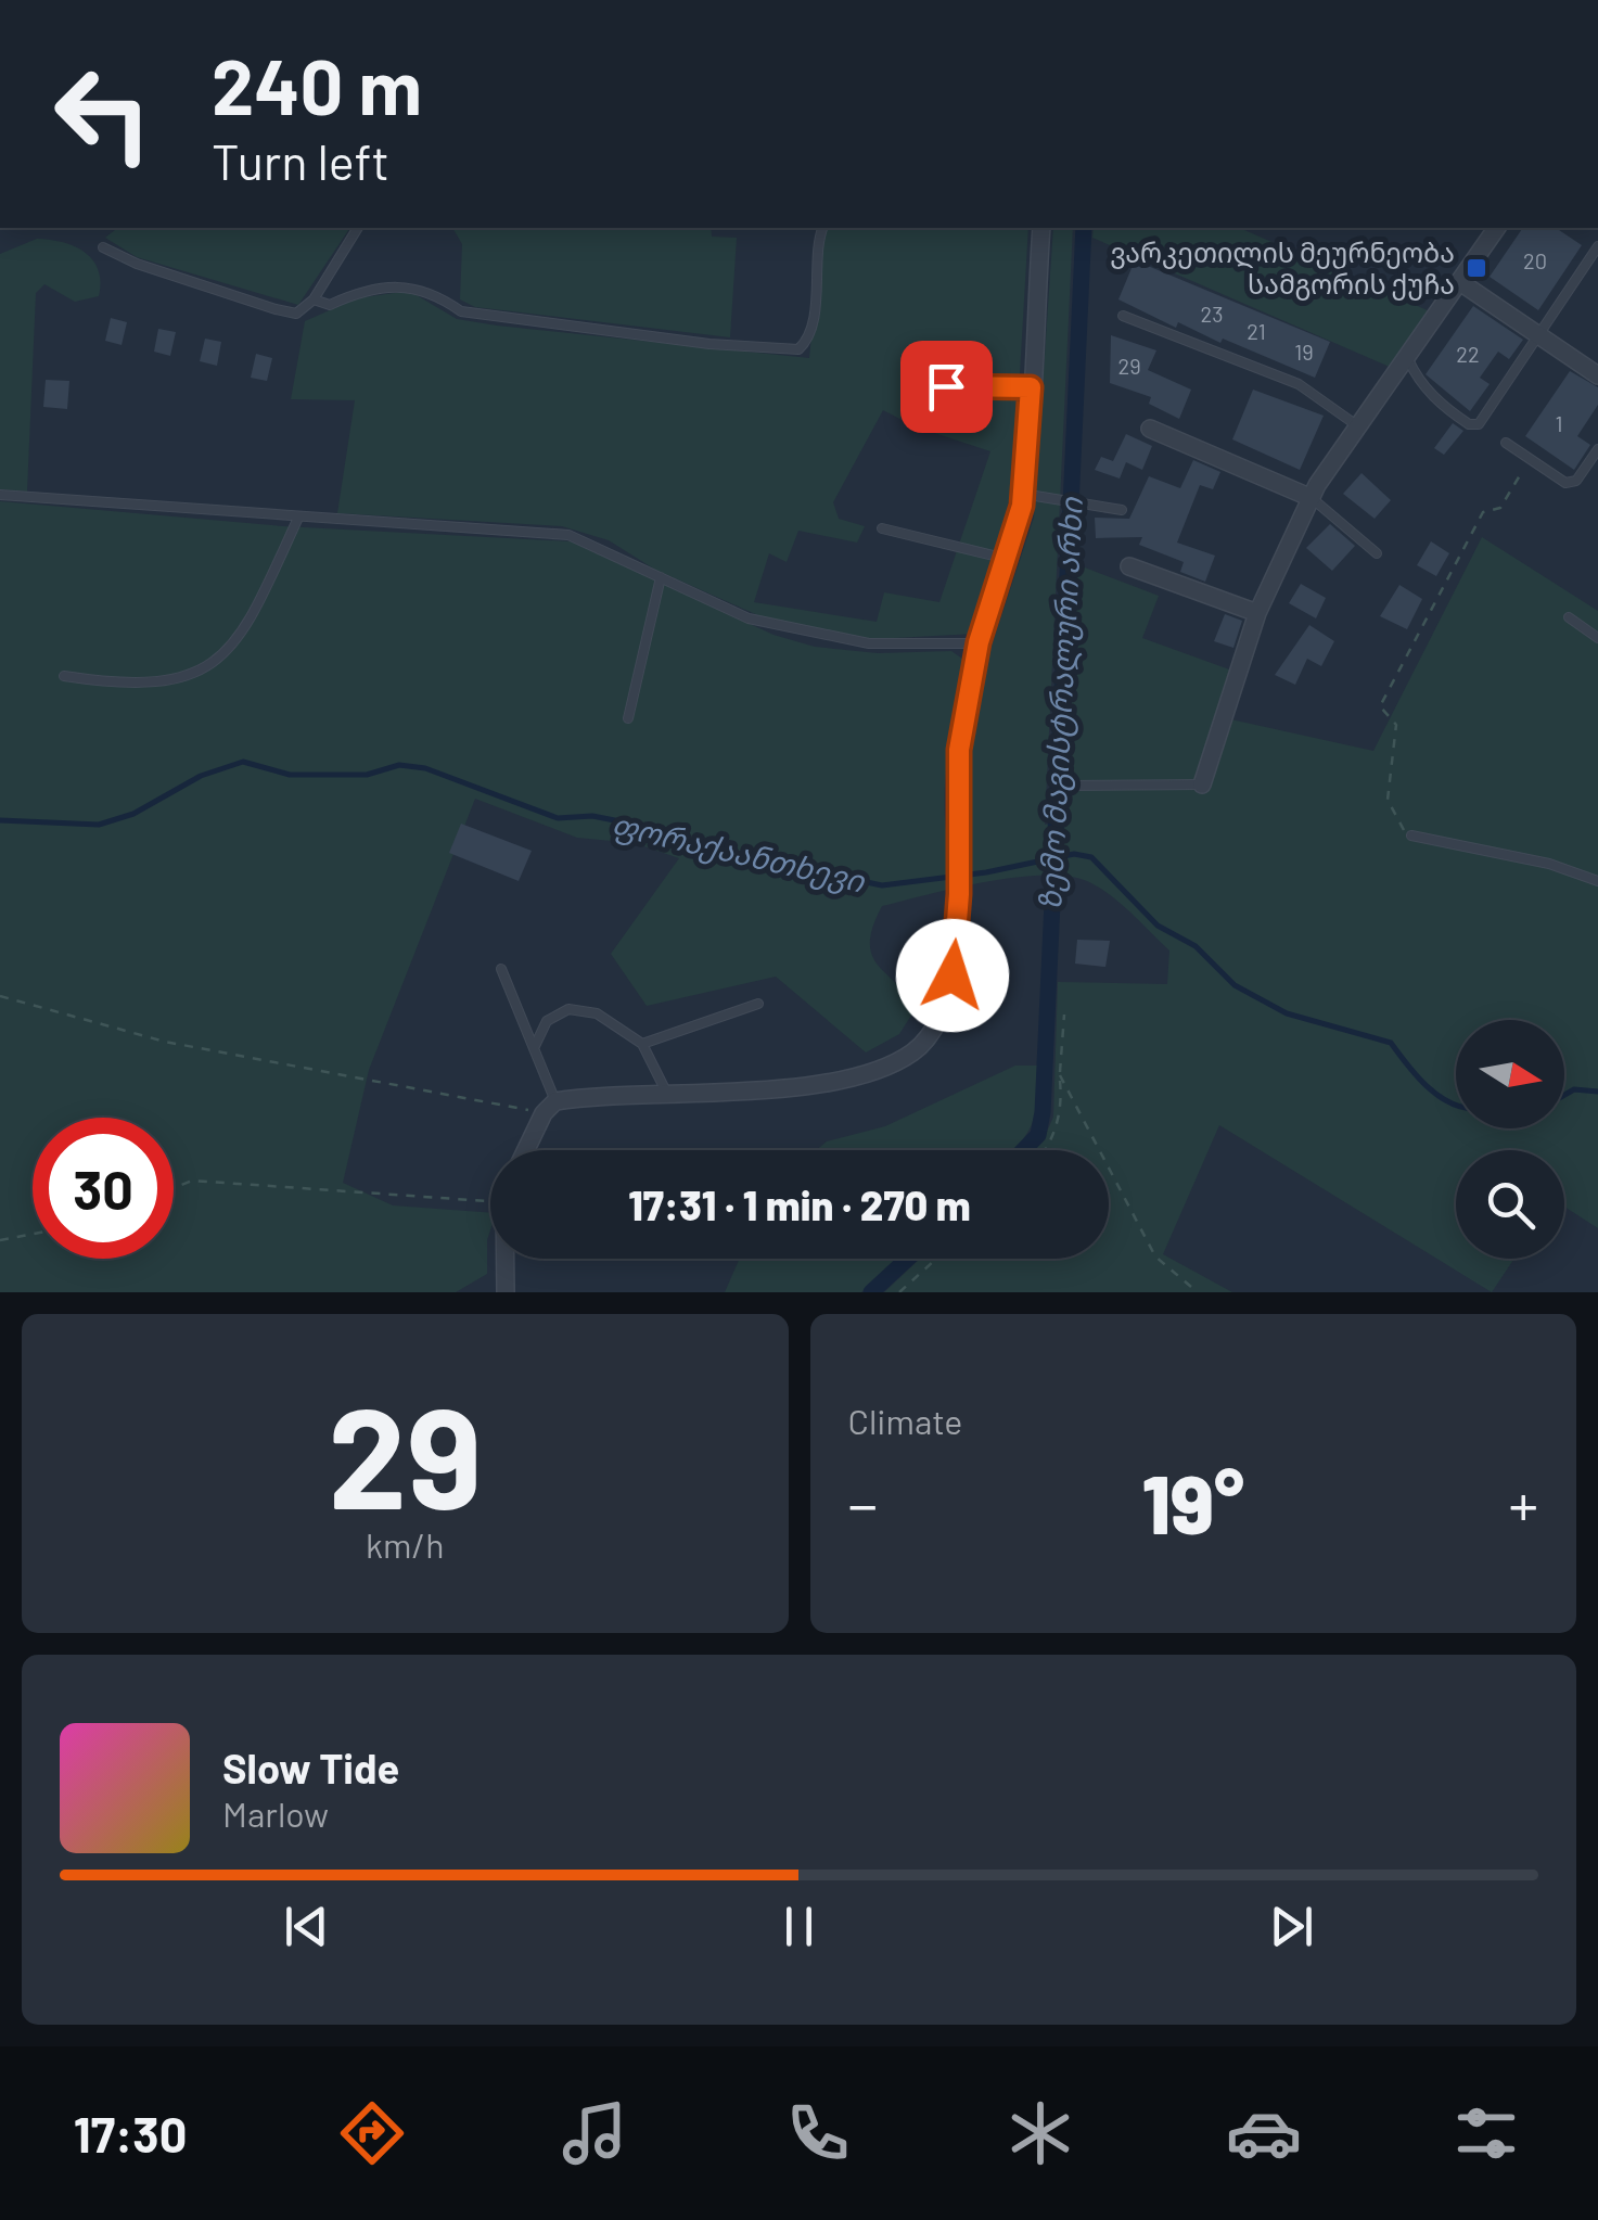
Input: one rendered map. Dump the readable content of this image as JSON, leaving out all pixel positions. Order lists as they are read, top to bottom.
{
  "water": ["ზემო მაგისტრალური არხი", "ფორაქაანთხევი"],
  "places": {
    "transit": ["ვარკეთილის მეურნეობა სამგორის ქუჩა"]
  },
  "house_numbers": [
    "20",
    "23",
    "21",
    "19",
    "22",
    "29",
    "1"
  ],
  "north": "right",
  "page": {
    "turn": ["240 m", "Turn left"],
    "limit": "30",
    "trip": "17:31 · 1 min · 270 m",
    "tile": [
      ["29", "km/h"],
      "Climate"
    ],
    "heat": ["−", "19°", "+"],
    "song": ["Slow Tide", "Marlow"],
    "tabs": "17:30"
  }
}
